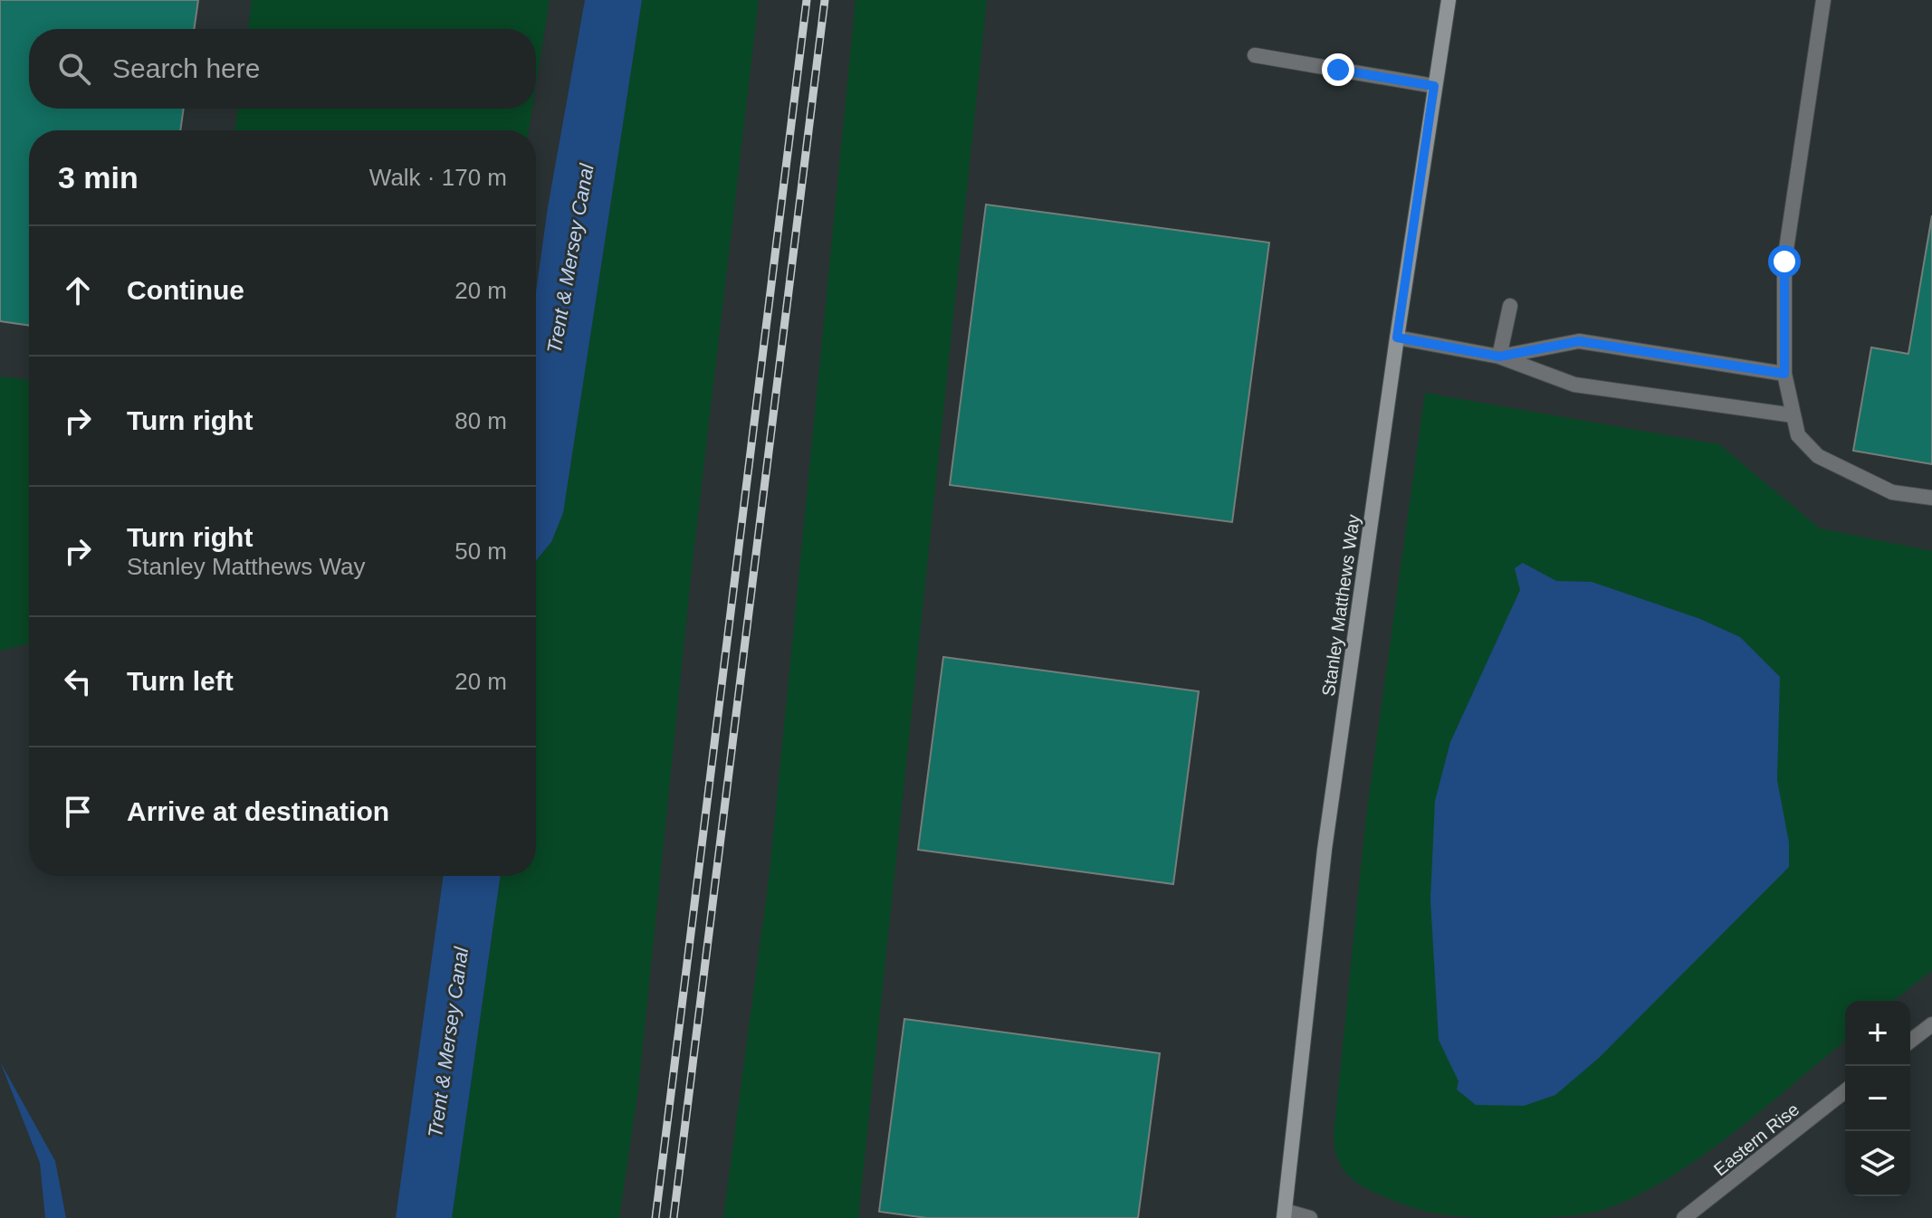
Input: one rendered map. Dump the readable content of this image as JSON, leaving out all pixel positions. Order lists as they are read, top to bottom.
{
  "streets": {
    "main road": ["Stanley Matthews Way"],
    "street": ["Eastern Rise"]
  },
  "water": ["Trent & Mersey Canal"],
  "page": {
    "search": "Search here",
    "heading": ["3 min", "Walk · 170 m"],
    "list": [
      ["Continue", "20 m"],
      ["Turn right", "80 m"],
      ["Turn right", "Stanley Matthews Way", "50 m"],
      ["Turn left", "20 m"],
      "Arrive at destination"
    ],
    "map_buttons": ["+", "−"]
  }
}
